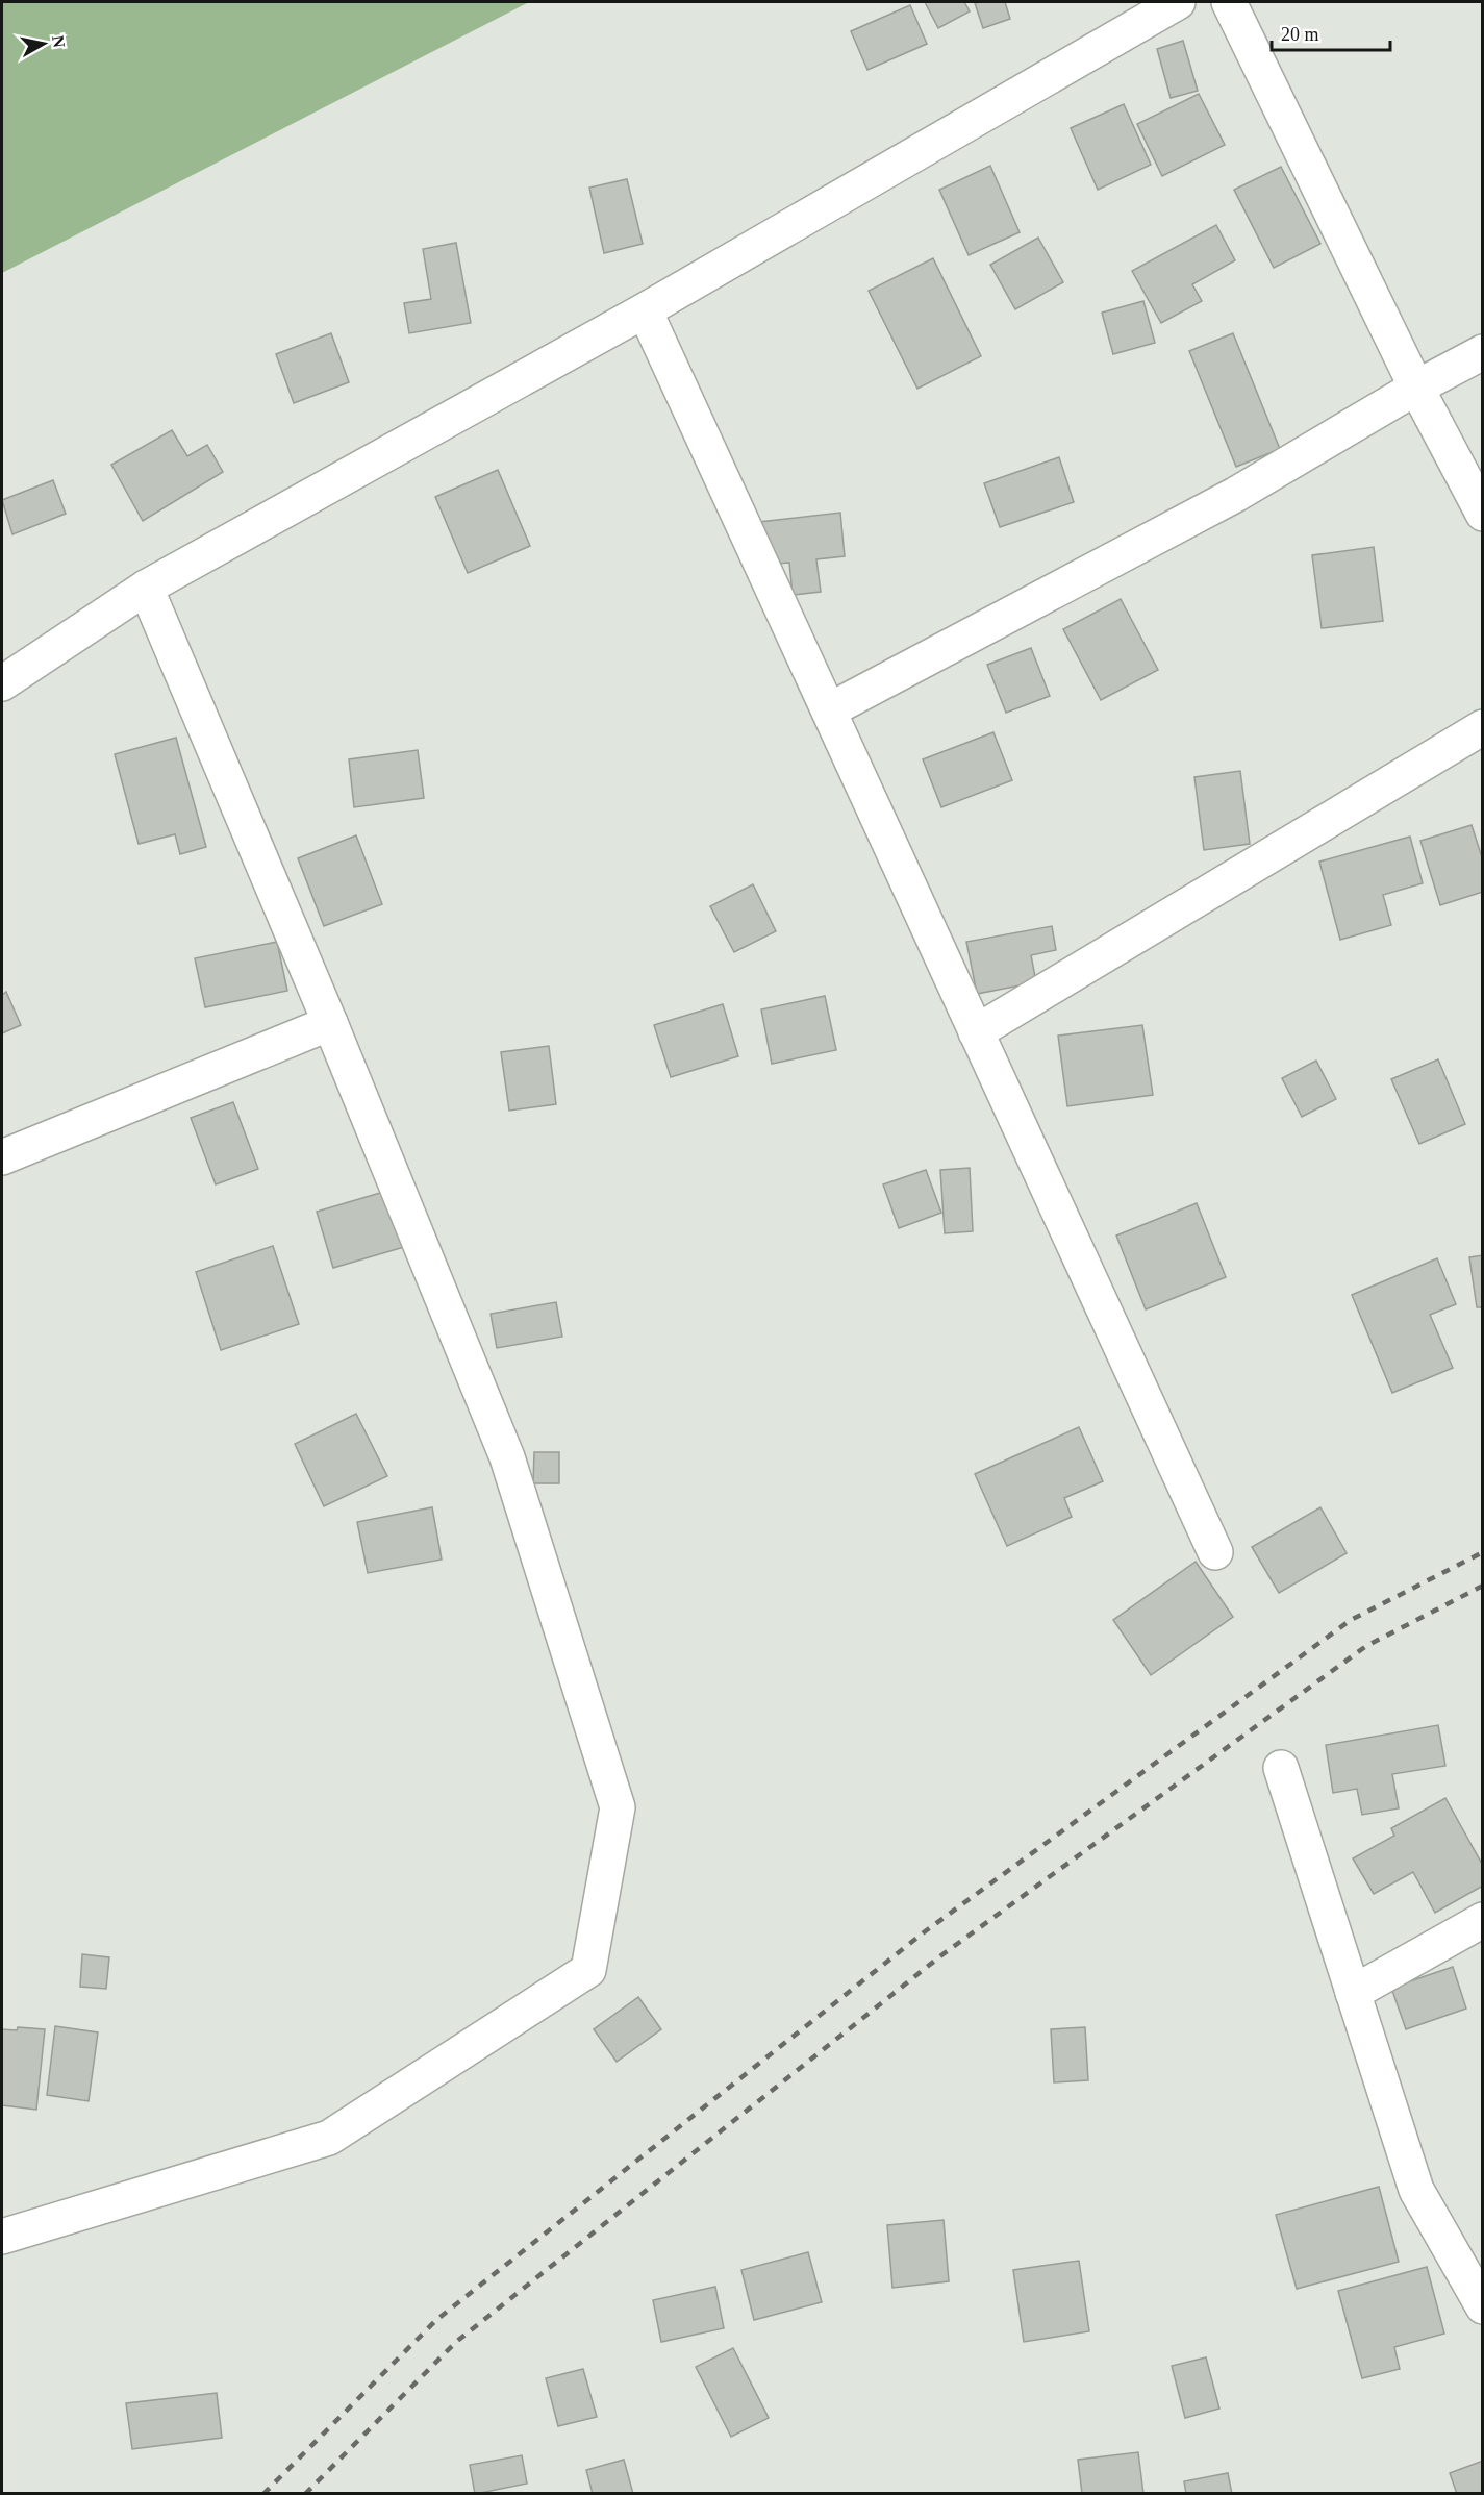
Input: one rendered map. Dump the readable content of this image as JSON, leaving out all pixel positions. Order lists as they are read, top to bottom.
{
  "scale_bar": "20 m",
  "north": "right"
}
